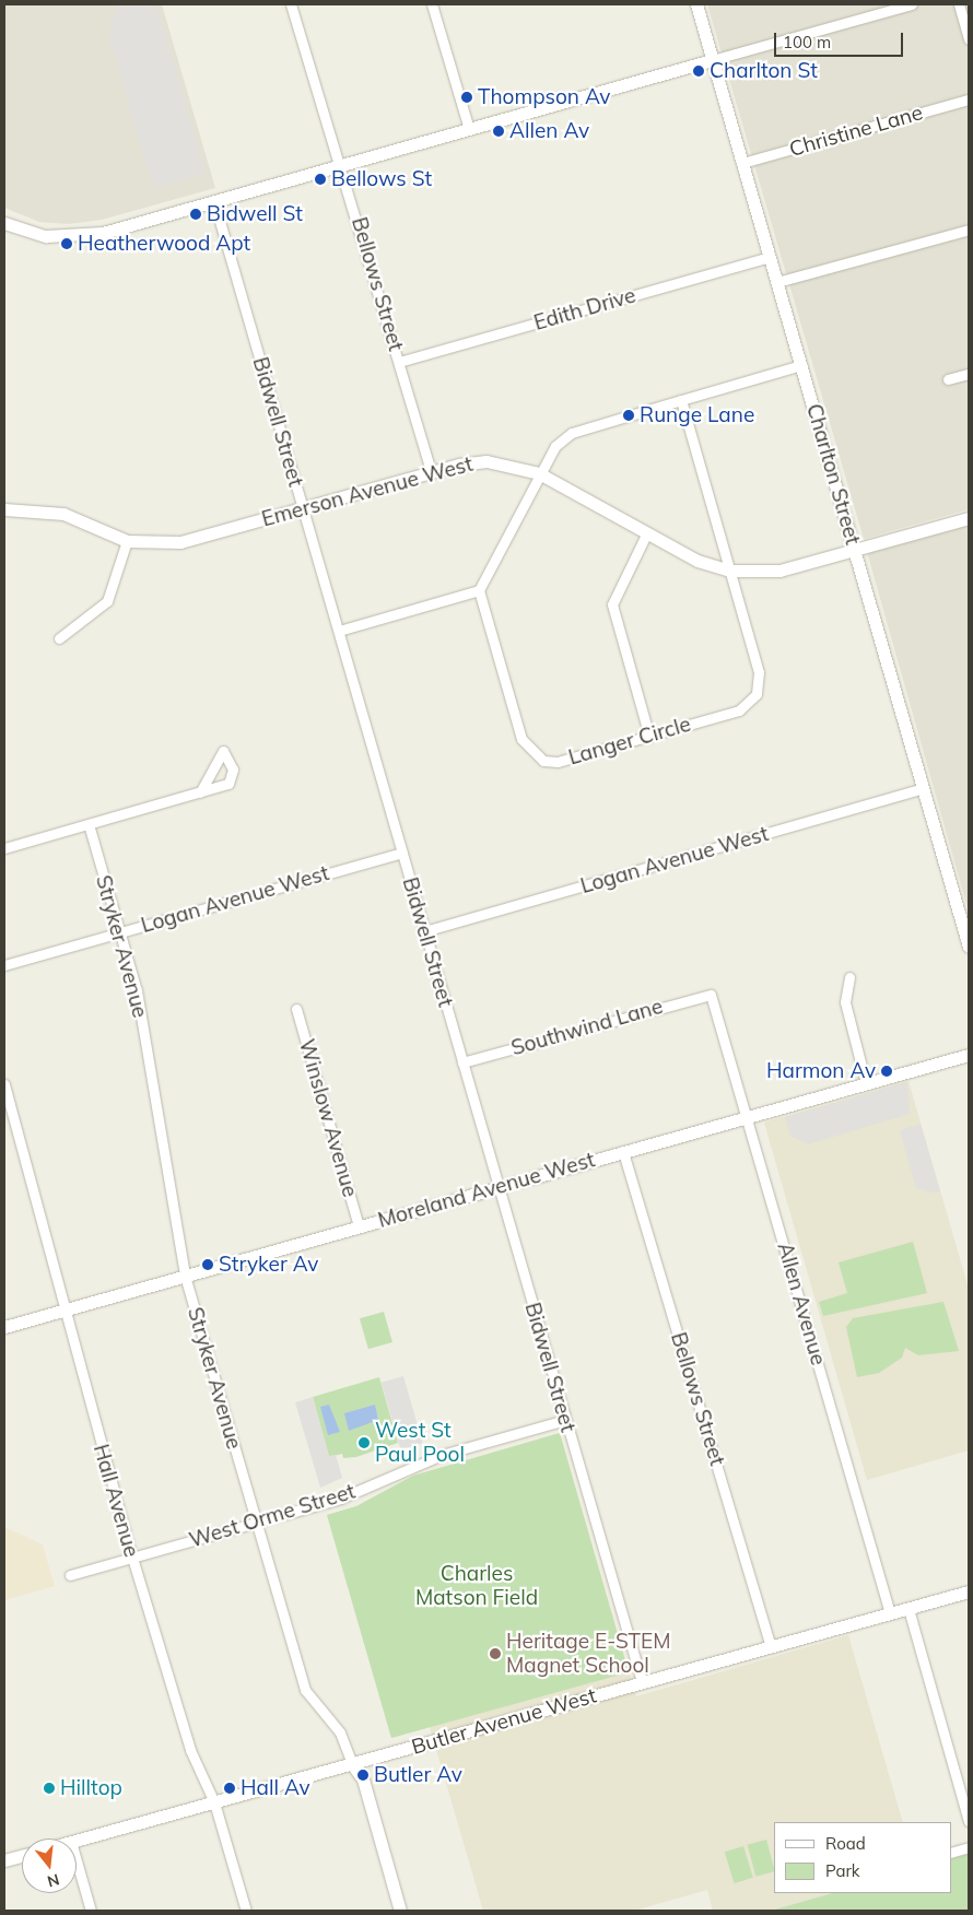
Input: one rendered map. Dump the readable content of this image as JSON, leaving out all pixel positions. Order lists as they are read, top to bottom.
{
  "streets": {
    "street": [
      "Christine Lane",
      "Bellows Street",
      "Edith Drive",
      "Bidwell Street",
      "Charlton Street",
      "Emerson Avenue West",
      "Langer Circle",
      "Logan Avenue West",
      "Stryker Avenue",
      "Southwind Lane",
      "Winslow Avenue",
      "Moreland Avenue West",
      "Allen Avenue",
      "Hall Avenue",
      "West Orme Street",
      "Butler Avenue West"
    ]
  },
  "crossings": [
    ["Christine Lane", "Charlton Street"],
    ["Bellows Street", "Edith Drive"],
    ["Bellows Street", "Emerson Avenue West"],
    ["Bellows Street", "Moreland Avenue West"],
    ["Bellows Street", "Butler Avenue West"],
    ["Edith Drive", "Charlton Street"],
    ["Bidwell Street", "Emerson Avenue West"],
    ["Bidwell Street", "Logan Avenue West"],
    ["Bidwell Street", "Southwind Lane"],
    ["Bidwell Street", "Moreland Avenue West"],
    ["Bidwell Street", "West Orme Street"],
    ["Bidwell Street", "Butler Avenue West"],
    ["Charlton Street", "Emerson Avenue West"],
    ["Charlton Street", "Logan Avenue West"],
    ["Emerson Avenue West", "Langer Circle"],
    ["Logan Avenue West", "Stryker Avenue"],
    ["Stryker Avenue", "Moreland Avenue West"],
    ["Stryker Avenue", "West Orme Street"],
    ["Stryker Avenue", "Butler Avenue West"],
    ["Southwind Lane", "Allen Avenue"],
    ["Winslow Avenue", "Moreland Avenue West"],
    ["Moreland Avenue West", "Allen Avenue"],
    ["Moreland Avenue West", "Hall Avenue"],
    ["Allen Avenue", "Butler Avenue West"],
    ["Hall Avenue", "West Orme Street"],
    ["Hall Avenue", "Butler Avenue West"]
  ],
  "parks": ["Charles Matson Field"],
  "places": [
    "Charlton St",
    "Thompson Av",
    "Allen Av",
    "Bellows St",
    "Bidwell St",
    "Heatherwood Apt",
    "Runge Lane",
    "Harmon Av",
    "Stryker Av",
    "West St Paul Pool",
    "Heritage E-STEM Magnet School",
    "Butler Av",
    "Hilltop",
    "Hall Av"
  ],
  "legend": ["Road", "Park"],
  "scale_bar": "100 m",
  "north": "bottom"
}
